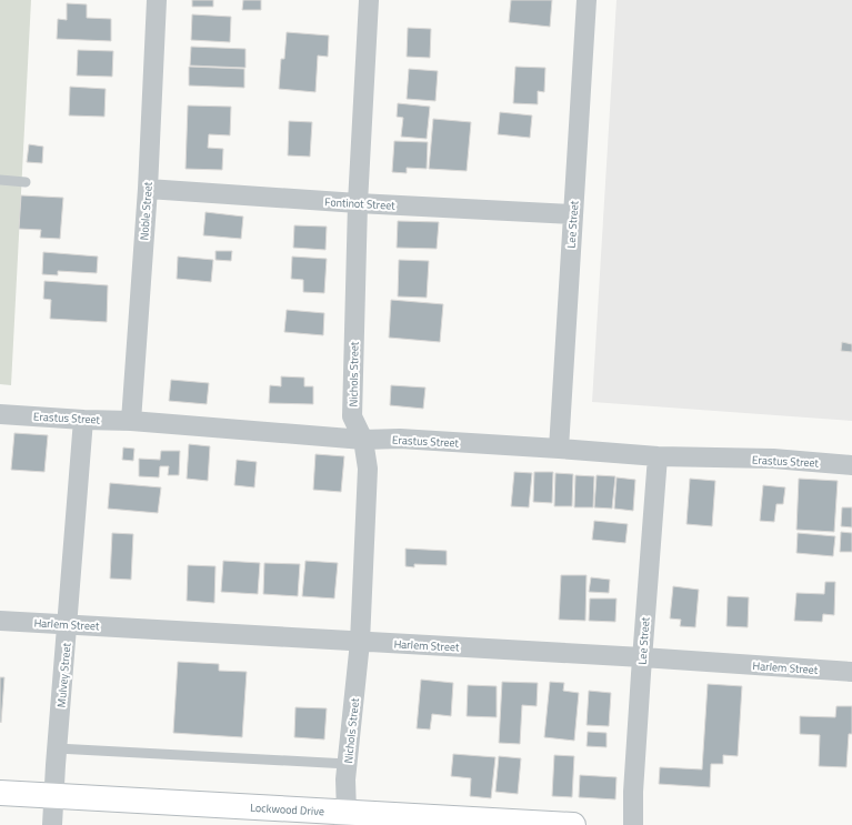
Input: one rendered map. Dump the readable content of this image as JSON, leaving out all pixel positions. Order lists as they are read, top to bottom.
{
  "streets": {
    "main road": ["Lockwood Drive"],
    "street": [
      "Fontinot Street",
      "Noble Street",
      "Lee Street",
      "Nichols Street",
      "Erastus Street",
      "Harlem Street",
      "Mulvey Street"
    ]
  },
  "crossings": [
    ["Fontinot Street", "Noble Street"],
    ["Fontinot Street", "Lee Street"],
    ["Fontinot Street", "Nichols Street"],
    ["Noble Street", "Erastus Street"],
    ["Lee Street", "Erastus Street"],
    ["Lee Street", "Harlem Street"],
    ["Nichols Street", "Erastus Street"],
    ["Nichols Street", "Harlem Street"],
    ["Nichols Street", "Lockwood Drive"],
    ["Erastus Street", "Mulvey Street"],
    ["Harlem Street", "Mulvey Street"],
    ["Mulvey Street", "Lockwood Drive"]
  ]
}
